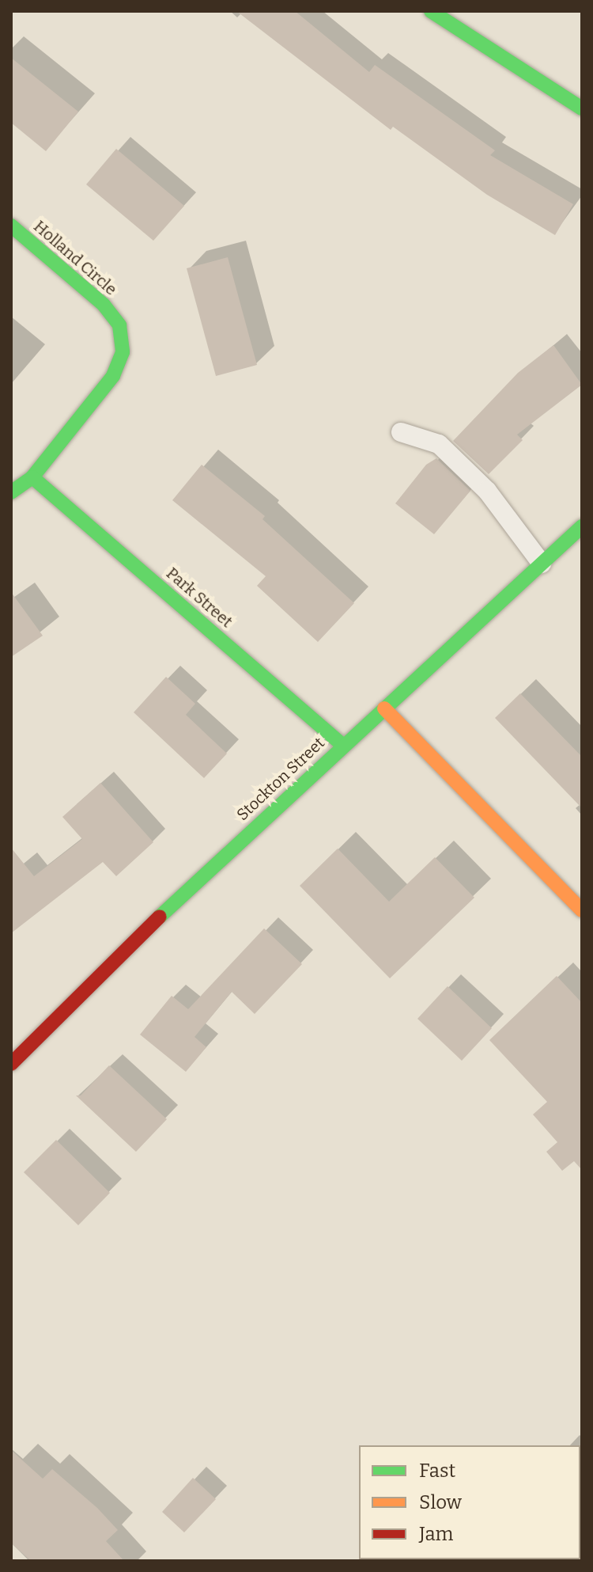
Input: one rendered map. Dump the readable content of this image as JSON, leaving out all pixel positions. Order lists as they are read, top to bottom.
{
  "streets": {
    "street": ["Holland Circle", "Park Street", "Stockton Street"]
  },
  "crossings": [
    ["Holland Circle", "Park Street"],
    ["Park Street", "Stockton Street"]
  ],
  "legend": ["Fast", "Slow", "Jam"]
}
